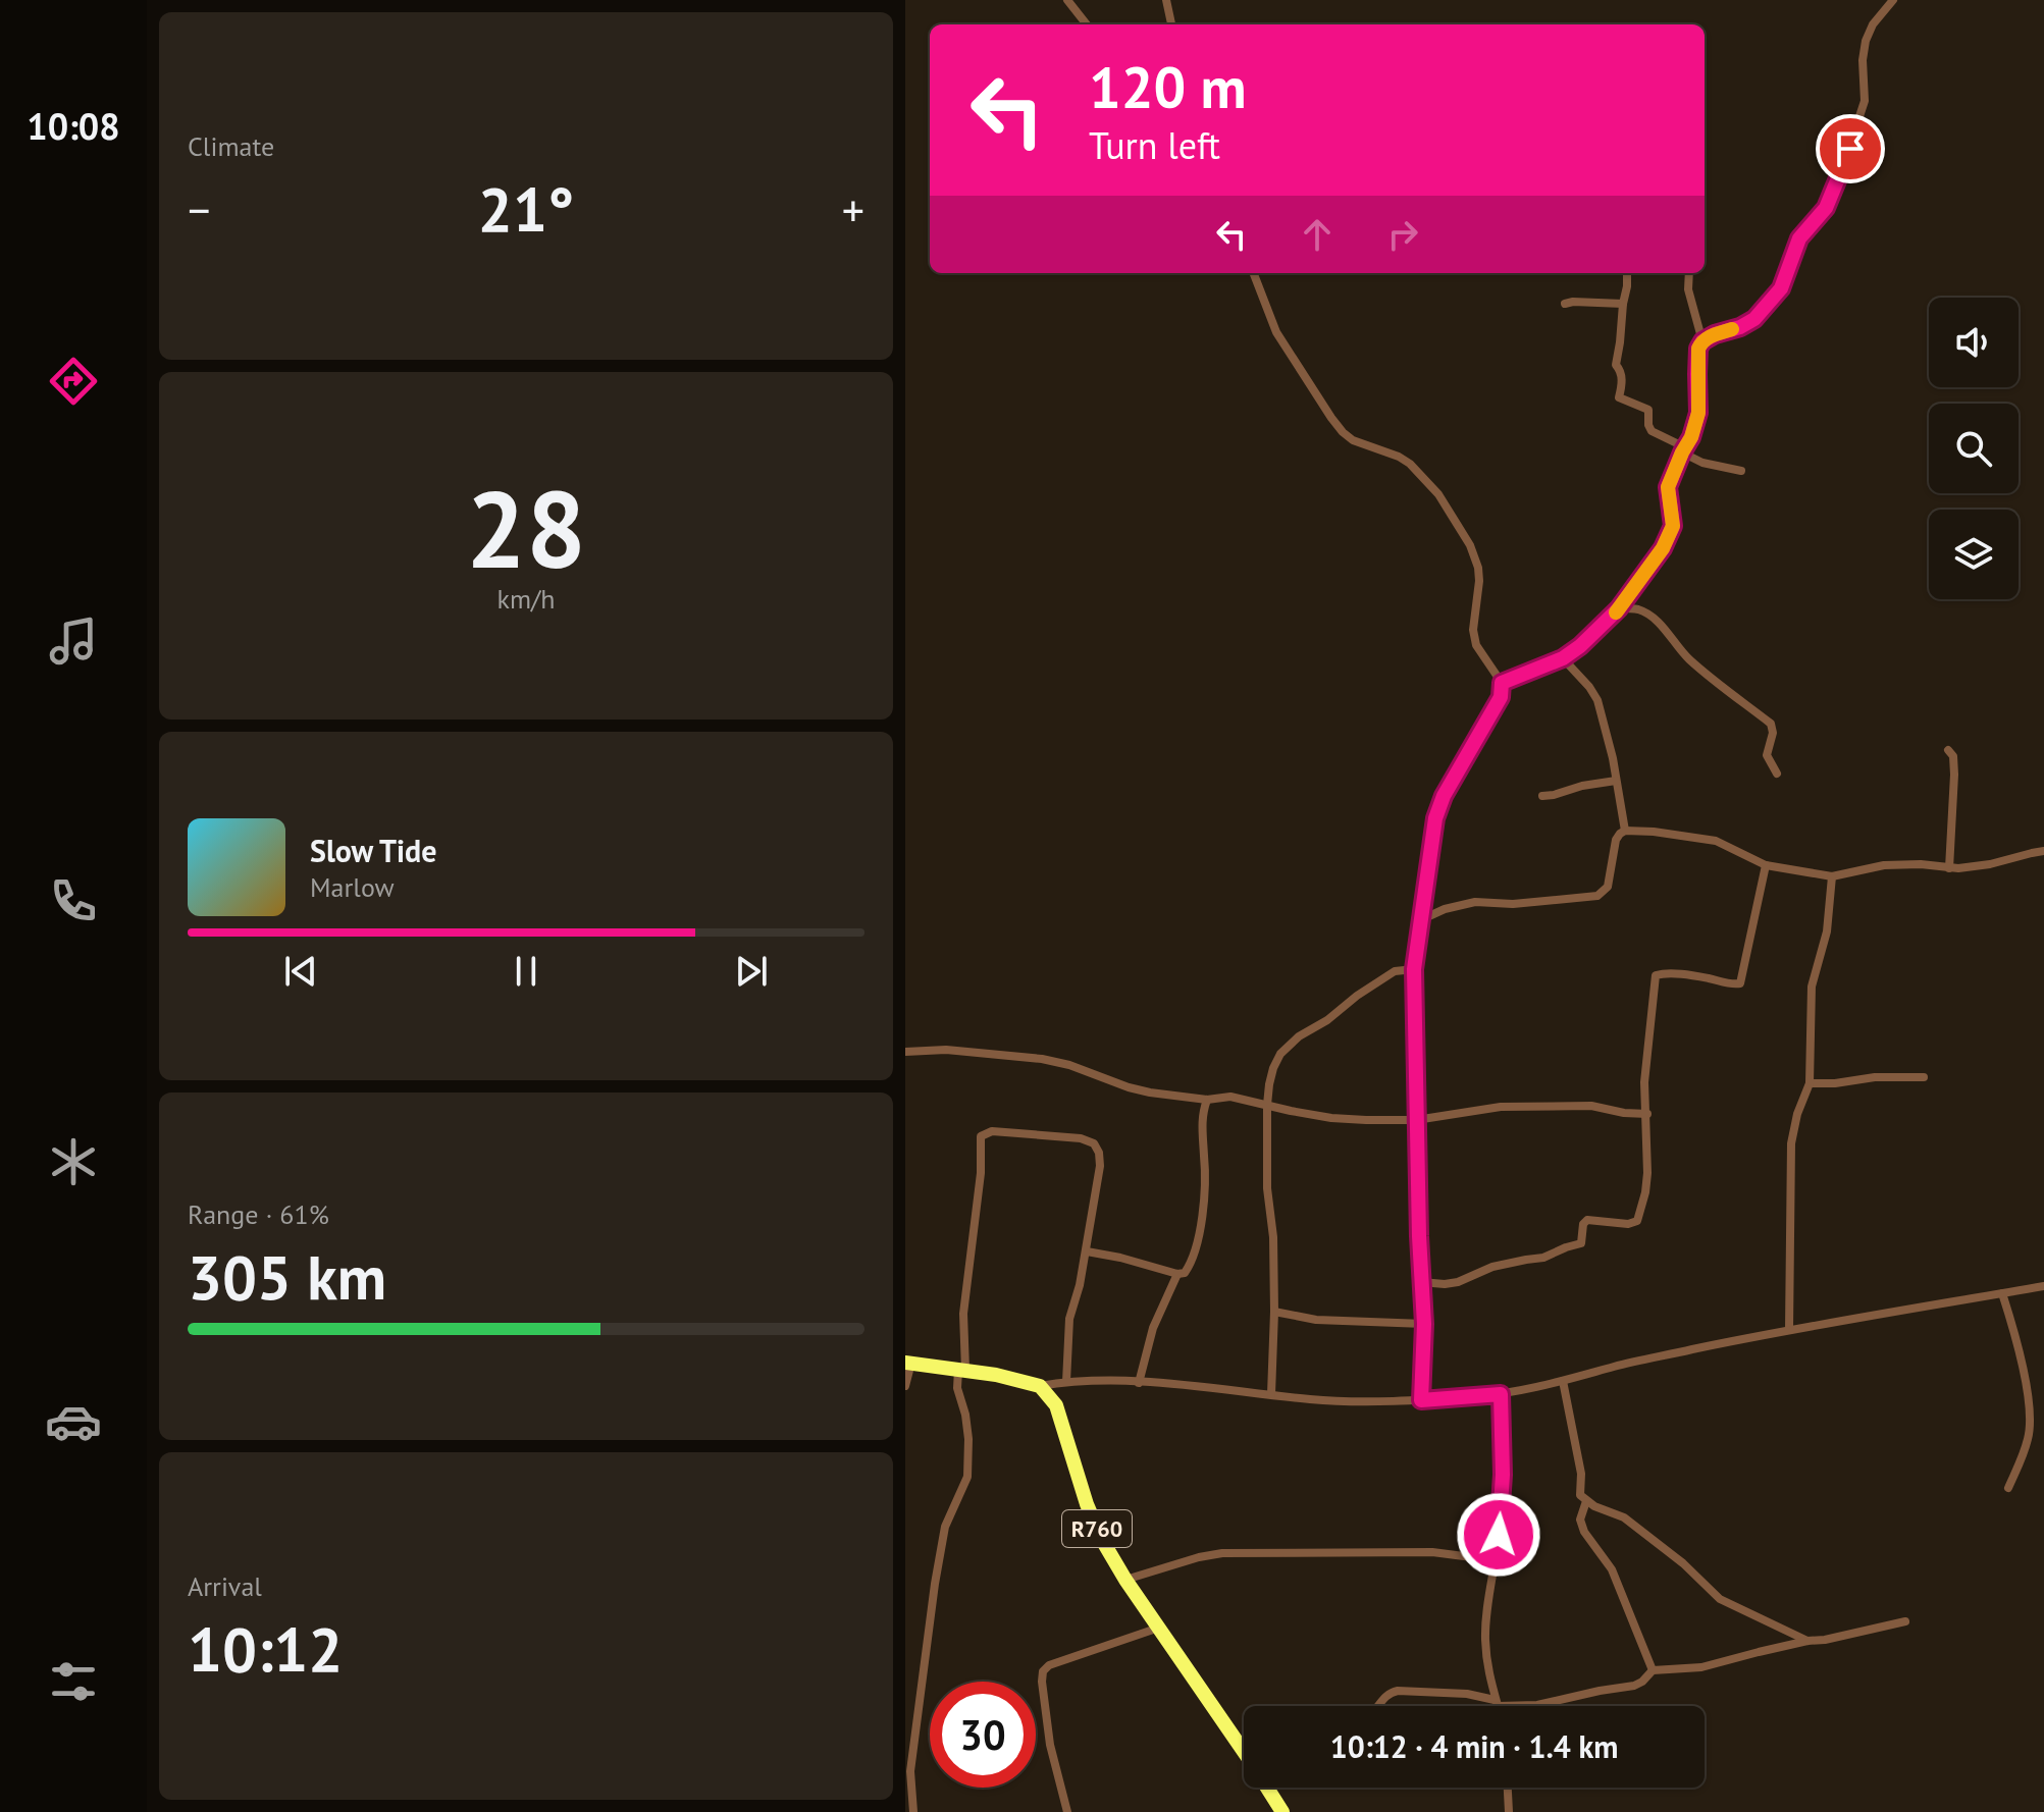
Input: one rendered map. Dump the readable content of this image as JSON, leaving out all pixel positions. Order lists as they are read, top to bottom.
{
  "streets": {
    "main road": ["R760"]
  },
  "page": {
    "tabs": "10:08",
    "tile": [
      "Climate",
      ["28", "km/h"],
      ["Range · 61%", "305 km"],
      ["Arrival", "10:12"]
    ],
    "turn": ["120 m", "Turn left"],
    "heat": ["−", "21°", "+"],
    "song": ["Slow Tide", "Marlow"],
    "limit": "30",
    "trip": "10:12 · 4 min · 1.4 km"
  }
}
